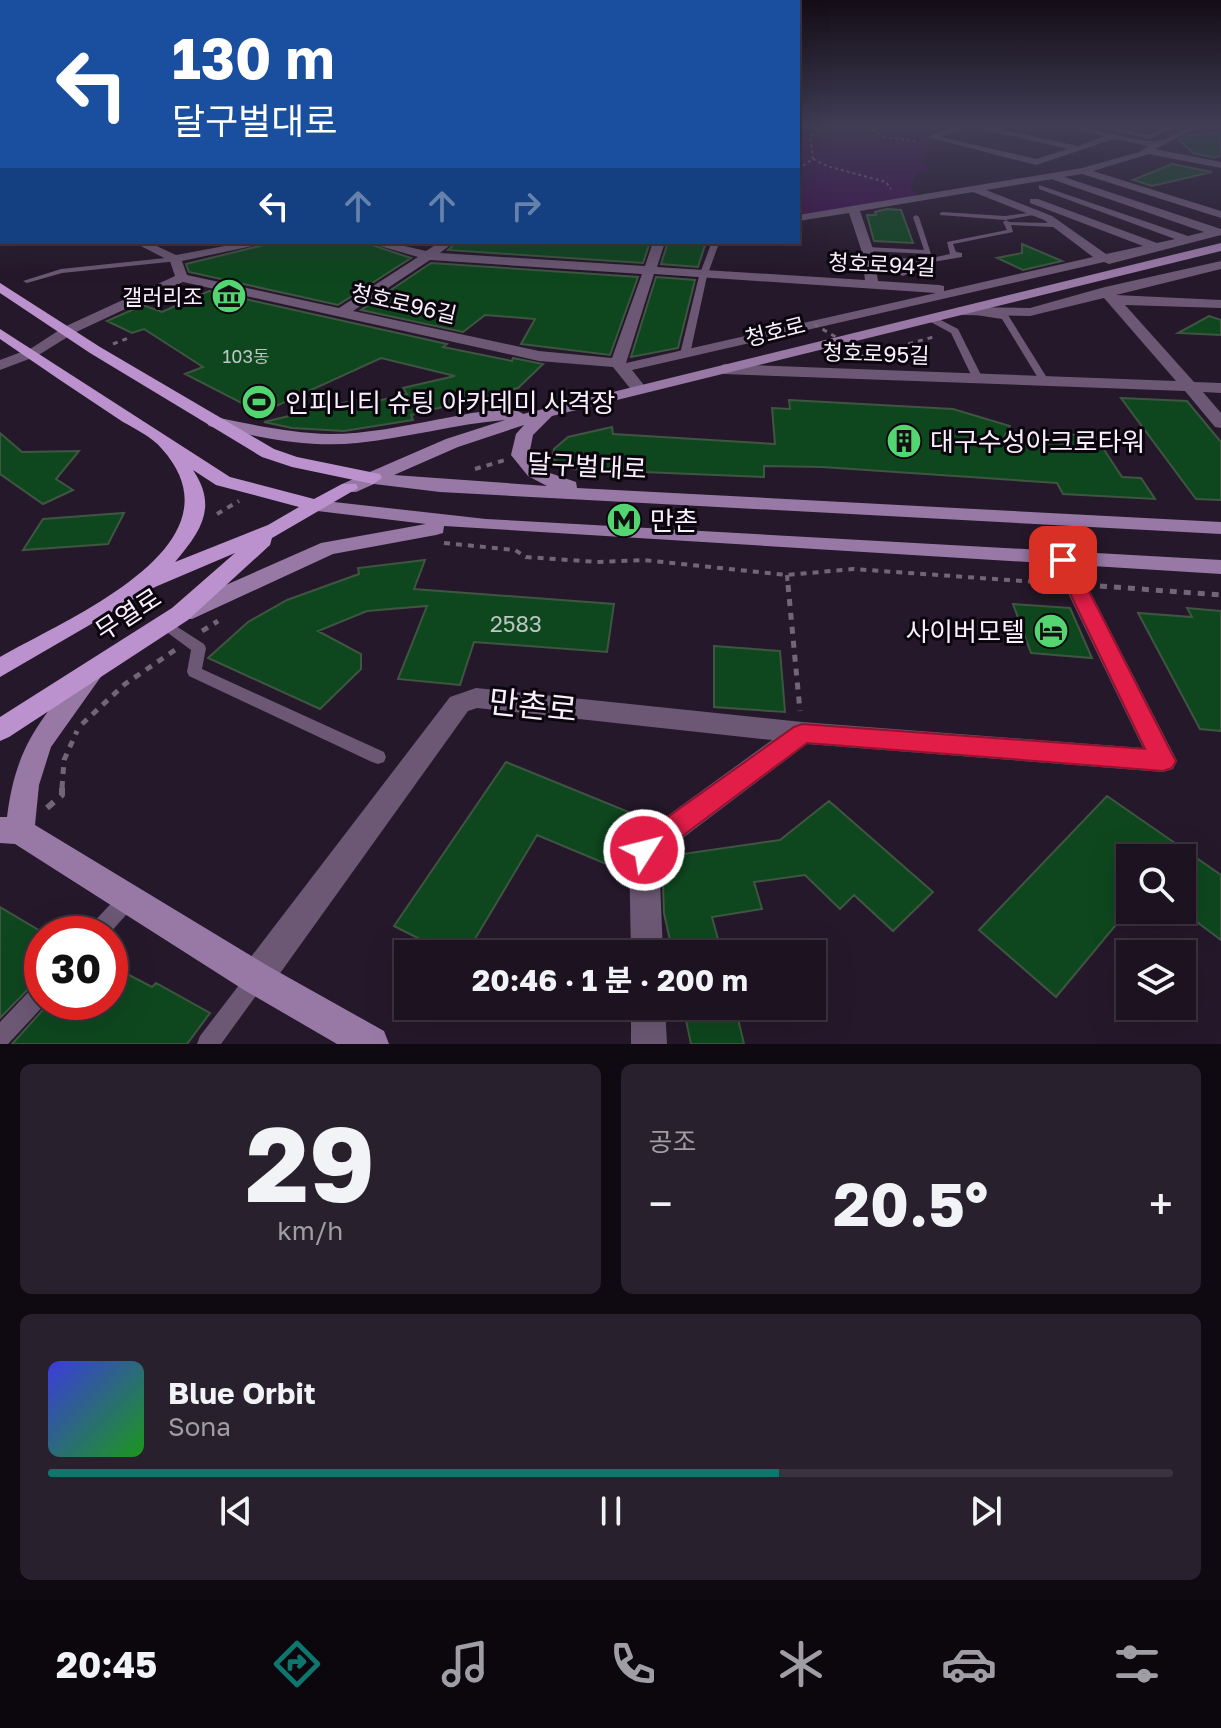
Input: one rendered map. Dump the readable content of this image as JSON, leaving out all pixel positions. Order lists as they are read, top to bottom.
{
  "streets": {
    "main road": ["청호로", "달구벌대로", "무열로"],
    "street": [
      "청호로94길",
      "청호로96길",
      "청호로95길",
      "만촌로"
    ]
  },
  "crossings": [
    ["청호로94길", "청호로96길"],
    ["청호로", "청호로95길"],
    ["청호로", "달구벌대로"],
    ["청호로", "무열로"]
  ],
  "places": {
    "museum": ["갤러리조"],
    "sports": ["인피니티 슈팅 아카데미 사격장"],
    "building": ["대구수성아크로타워"],
    "metro station": ["만촌"],
    "hotel": ["사이버모텔"]
  },
  "house_numbers": ["103동", "2583"],
  "page": {
    "turn": ["130 m", "달구벌대로"],
    "limit": "30",
    "trip": "20:46 · 1 분 · 200 m",
    "tile": [
      ["29", "km/h"],
      "공조"
    ],
    "heat": ["−", "20.5°", "+"],
    "song": ["Blue Orbit", "Sona"],
    "tabs": "20:45"
  }
}
